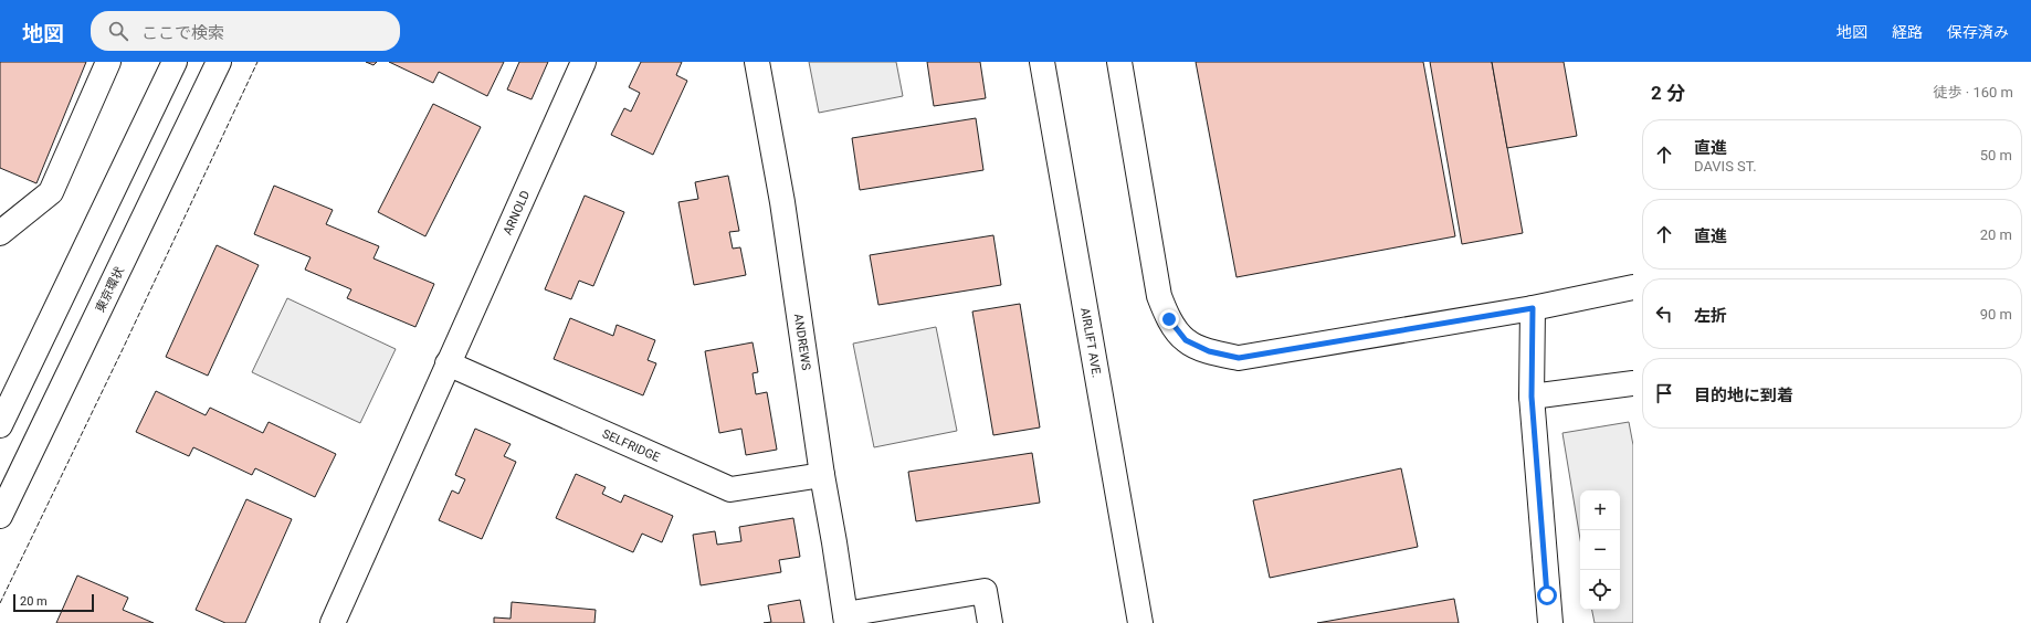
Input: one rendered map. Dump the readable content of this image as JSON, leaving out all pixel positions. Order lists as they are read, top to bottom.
{
  "streets": {
    "main road": [
      "ARNOLD",
      "東京環状",
      "ANDREWS",
      "AIRLIFT AVE.",
      "SELFRIDGE"
    ]
  },
  "crossings": [
    ["ARNOLD", "SELFRIDGE"],
    ["ANDREWS", "SELFRIDGE"]
  ],
  "scale_bar": "20 m",
  "page": {
    "header": "地図",
    "search": "ここで検索",
    "nav": ["地図", "経路", "保存済み"],
    "heading": ["2 分", "徒歩 · 160 m"],
    "list": [
      ["直進", "DAVIS ST.", "50 m"],
      ["直進", "20 m"],
      ["左折", "90 m"],
      "目的地に到着"
    ],
    "map_buttons": ["+", "−"],
    "scale": "20 m"
  }
}
